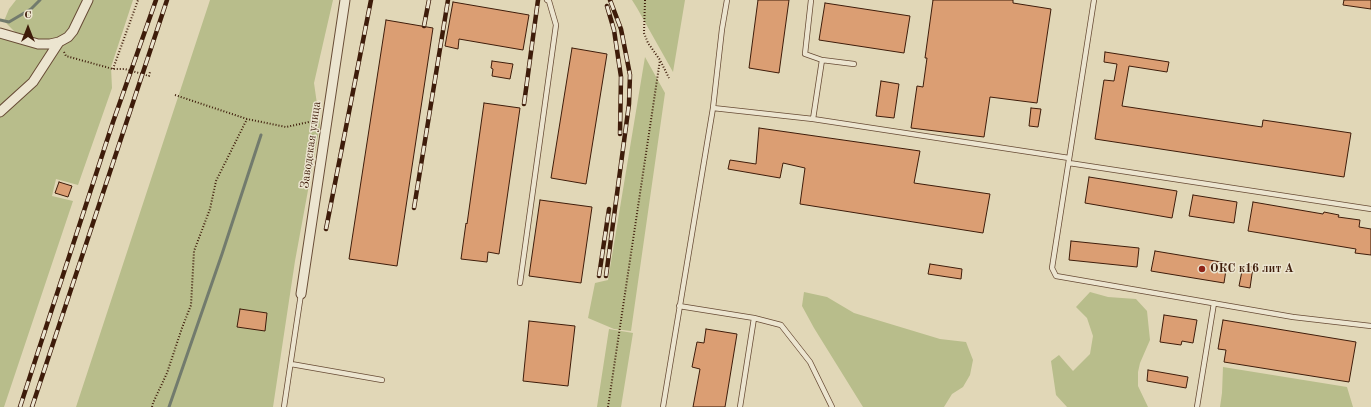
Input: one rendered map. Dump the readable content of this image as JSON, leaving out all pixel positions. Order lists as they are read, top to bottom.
{
  "streets": {
    "street": ["Заводская улица"]
  },
  "places": ["ОКС к16 лит А"],
  "north": "top"
}
